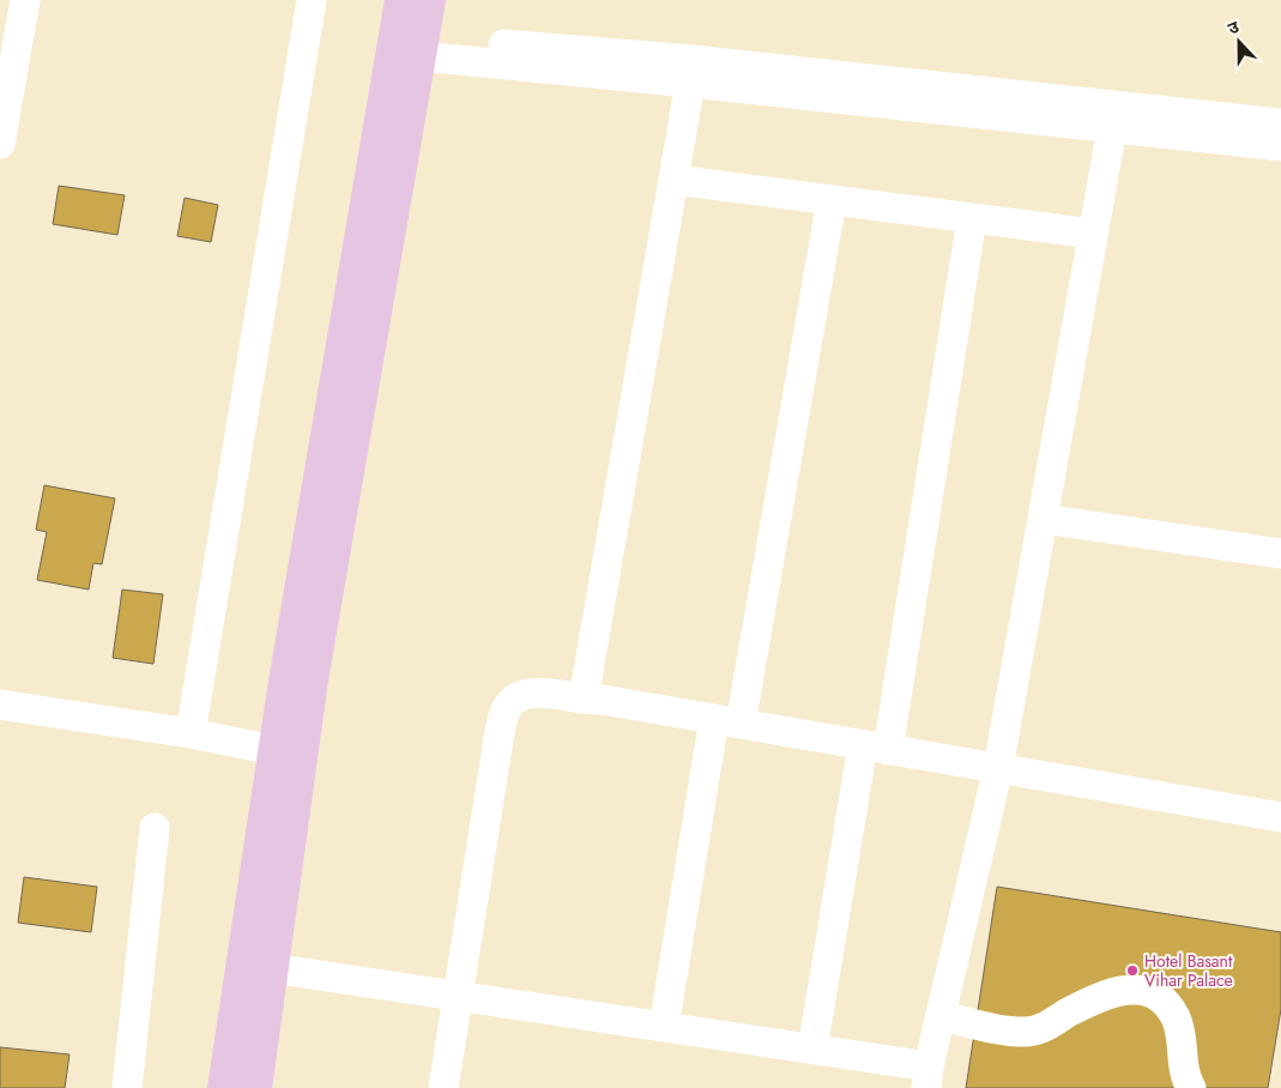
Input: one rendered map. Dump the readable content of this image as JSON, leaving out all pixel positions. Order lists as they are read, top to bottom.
{
  "places": ["Hotel Basant Vihar Palace"],
  "north": "top"
}
